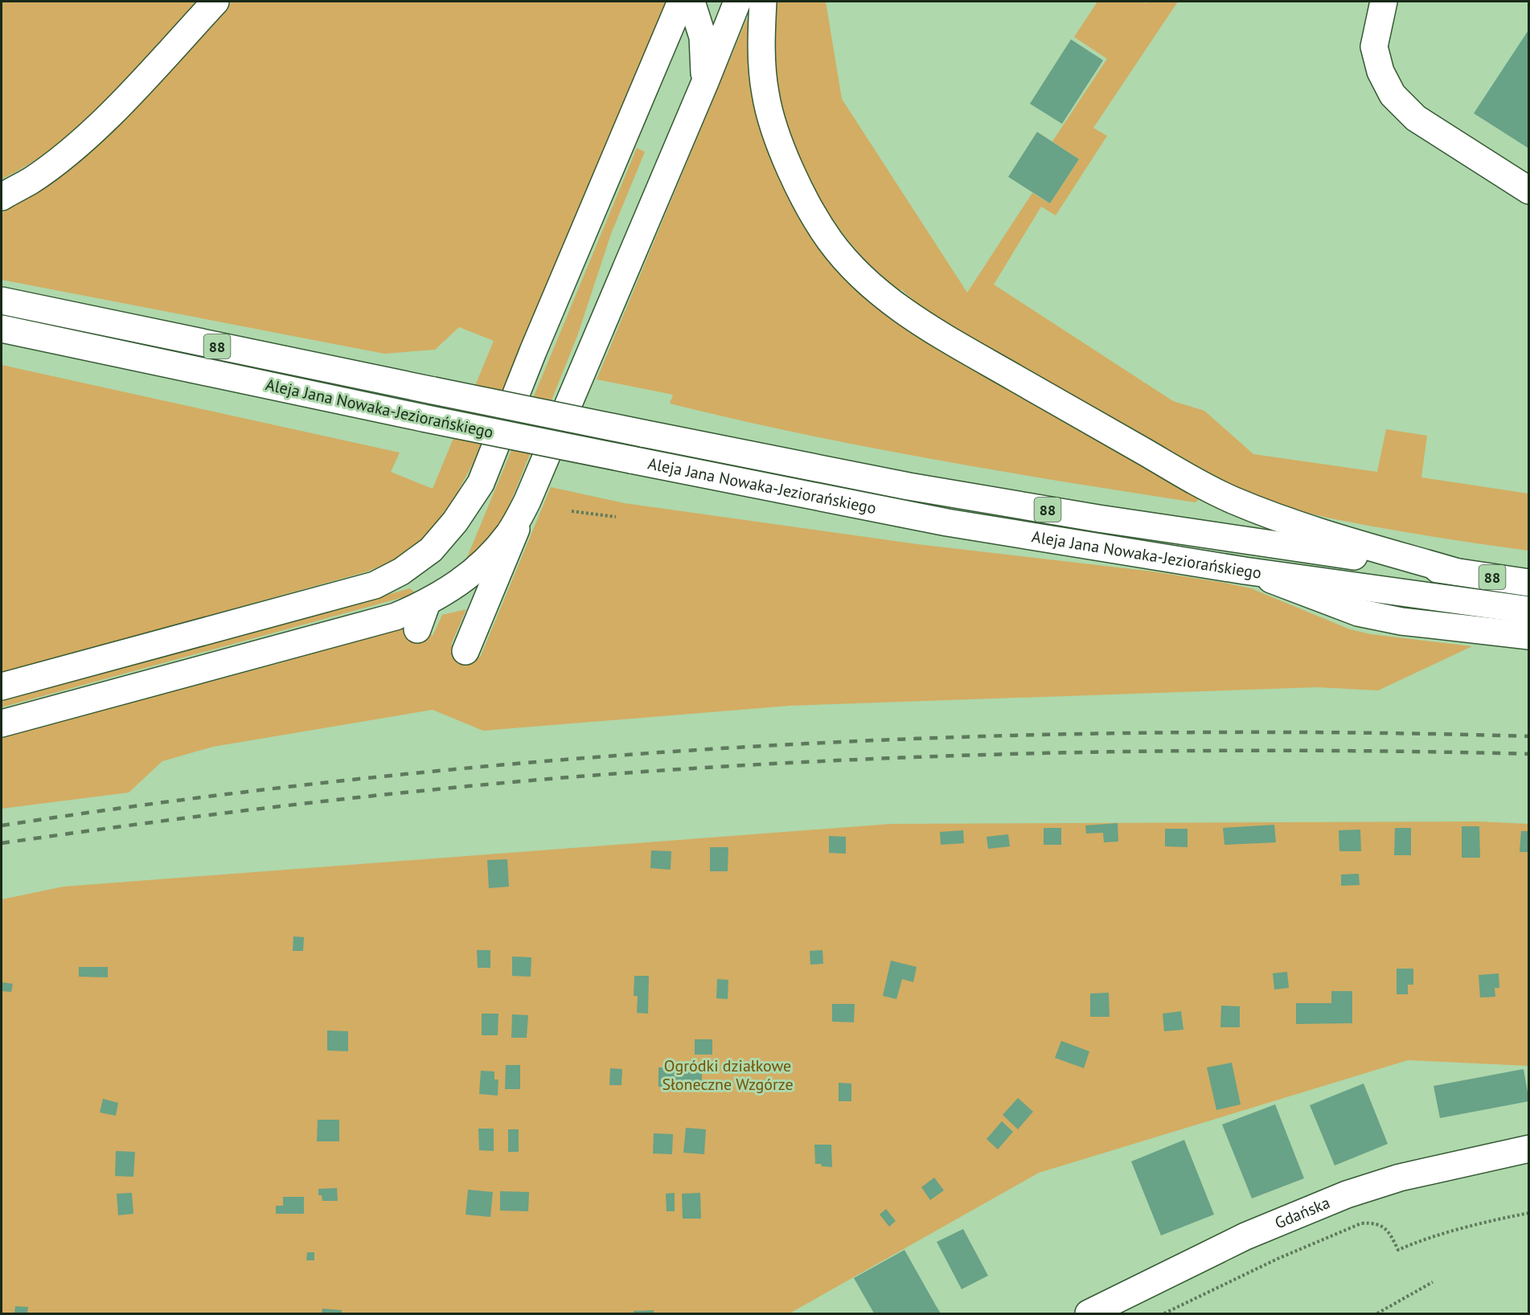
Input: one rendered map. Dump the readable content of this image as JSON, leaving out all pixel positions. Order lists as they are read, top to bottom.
{
  "streets": {
    "main road": ["88", "Aleja Jana Nowaka-Jeziorańskiego", "Gdańska"]
  },
  "parks": ["Ogródki działkowe Słoneczne Wzgórze"]
}
